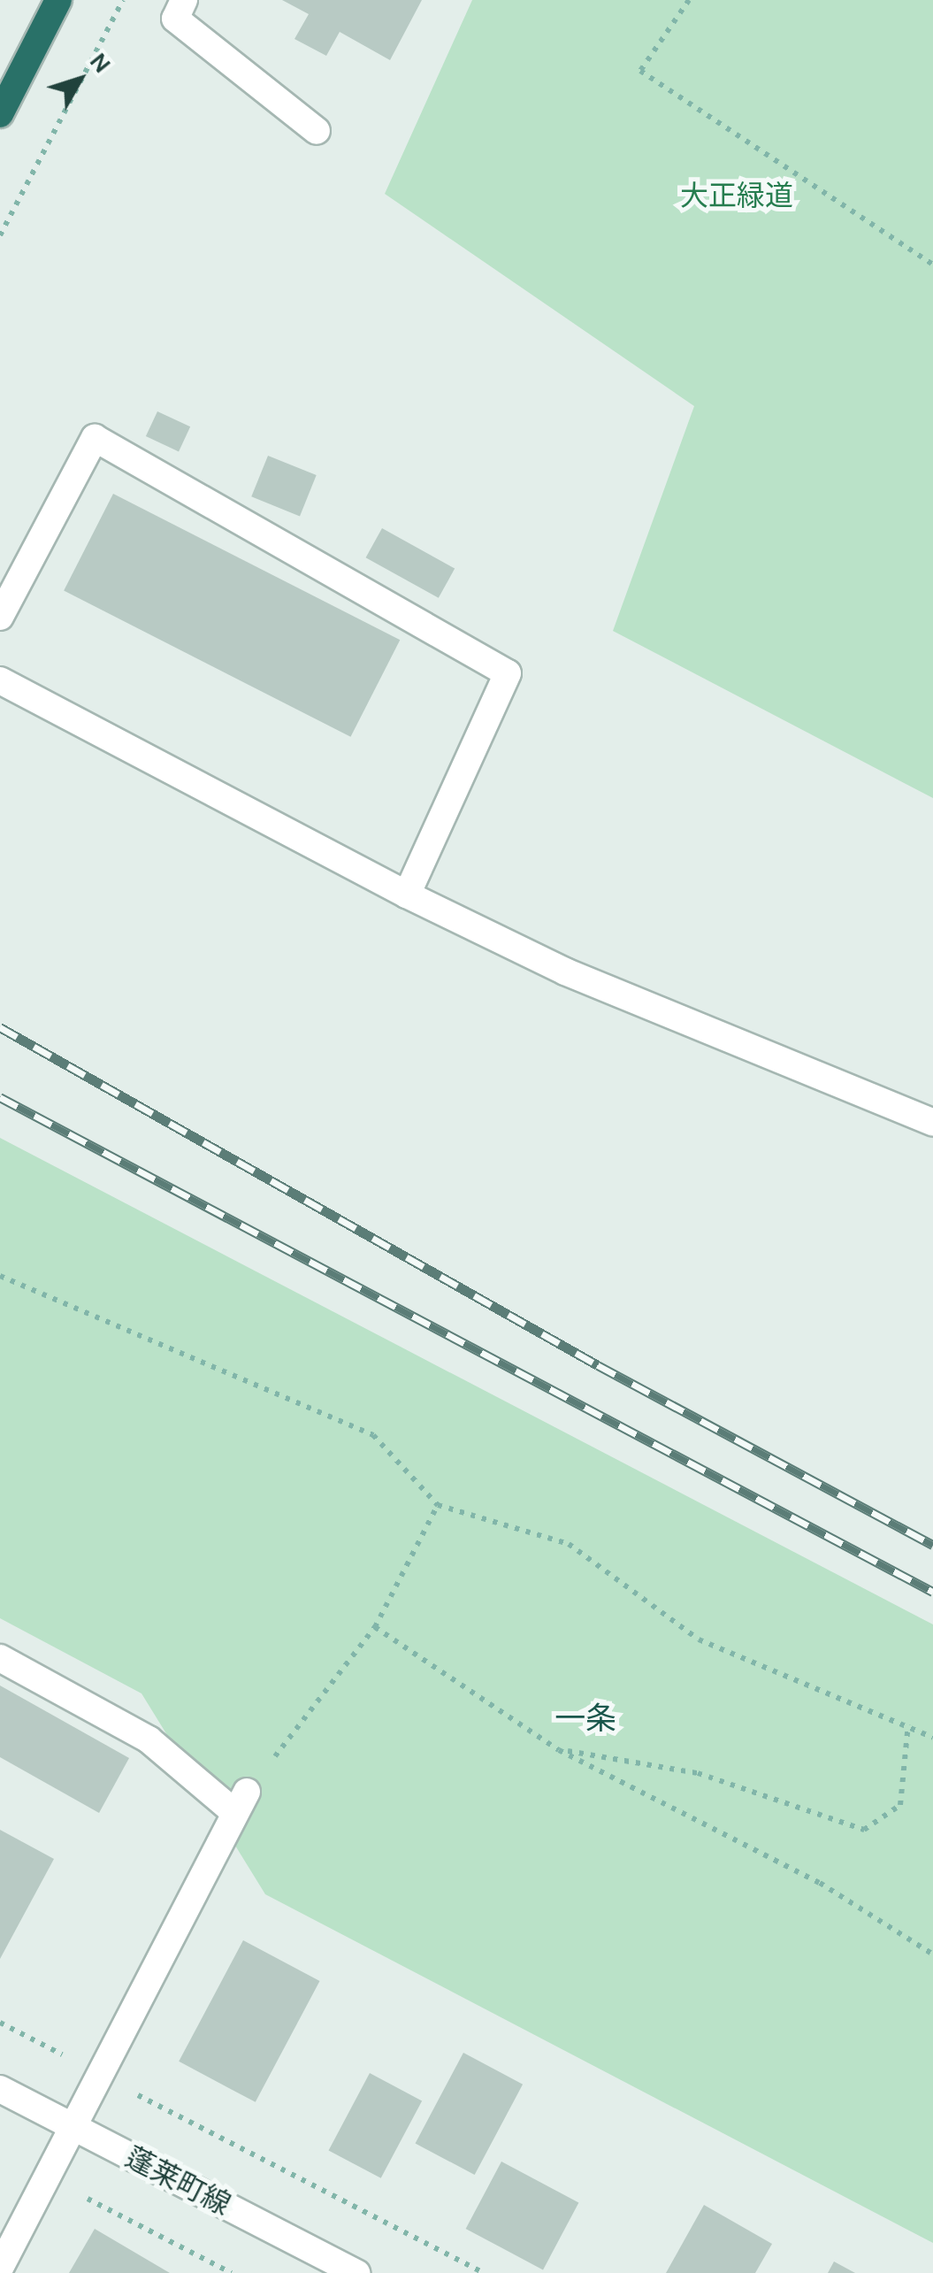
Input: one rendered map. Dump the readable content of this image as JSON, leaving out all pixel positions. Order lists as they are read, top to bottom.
{
  "streets": {
    "street": ["蓬莱町線"]
  },
  "districts": ["一条"],
  "parks": ["大正緑道"],
  "north": "top right"
}
